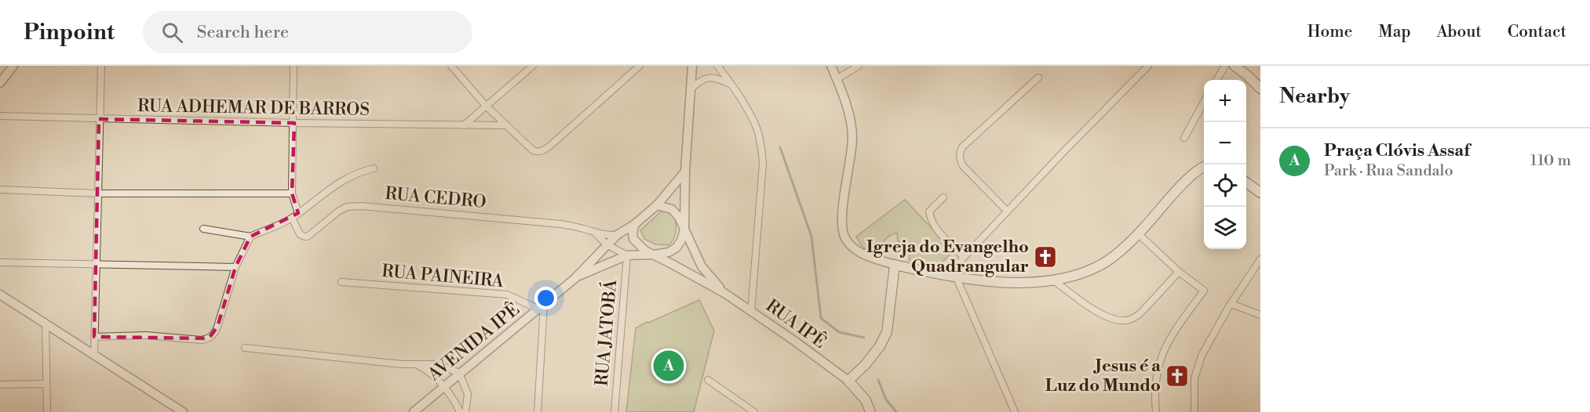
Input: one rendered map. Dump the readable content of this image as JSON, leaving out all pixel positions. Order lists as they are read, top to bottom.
{
  "streets": {
    "street": [
      "RUA ADHEMAR DE BARROS",
      "RUA CEDRO",
      "RUA PAINEIRA",
      "RUA IPÊ",
      "RUA JATOBÁ",
      "AVENIDA IPÊ"
    ]
  },
  "crossings": [
    ["RUA CEDRO", "AVENIDA IPÊ"],
    ["RUA PAINEIRA", "AVENIDA IPÊ"],
    ["RUA IPÊ", "AVENIDA IPÊ"],
    ["RUA JATOBÁ", "AVENIDA IPÊ"]
  ],
  "places": {
    "church": ["Igreja do Evangelho Quadrangular", "Jesus é a Luz do Mundo"]
  },
  "page": {
    "header": "Pinpoint",
    "search": "Search here",
    "nav": [
      "Home",
      "Map",
      "About",
      "Contact"
    ],
    "heading": "Nearby",
    "map_buttons": ["+", "−"],
    "list": [
      {
        "mark": "A",
        "name": "Praça Clóvis Assaf",
        "note": "Park · Rua Sandalo",
        "value": "110 m"
      }
    ],
    "pins": "A"
  }
}
